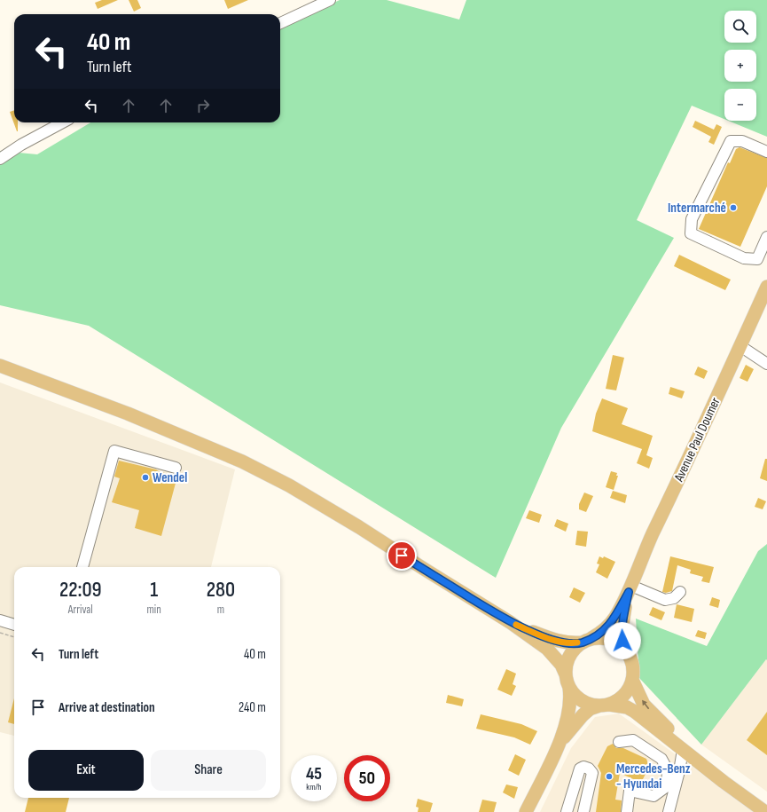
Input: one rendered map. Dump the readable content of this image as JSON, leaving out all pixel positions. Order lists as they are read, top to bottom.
{
  "streets": {
    "main road": ["Avenue Paul Doumer"]
  },
  "places": ["Intermarché", "Wendel", "Mercedes-Benz - Hyundai"],
  "page": {
    "map_buttons": ["+", "−"],
    "turn": ["40 m", "Turn left"],
    "eta": [
      "22:09",
      "Arrival",
      "1",
      "min",
      "280",
      "m"
    ],
    "list": [
      {
        "name": "Turn left",
        "value": "40 m"
      },
      {
        "name": "Arrive at destination",
        "value": "240 m"
      }
    ],
    "buttons": ["Exit", "Share"],
    "speed": "45 km/h",
    "limit": "50"
  }
}
